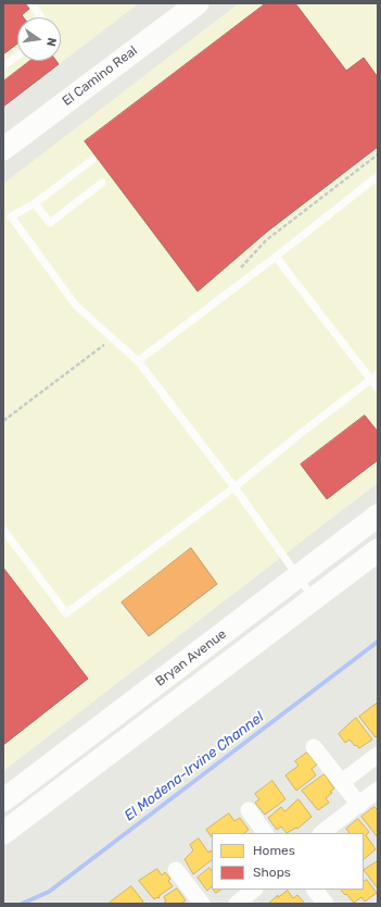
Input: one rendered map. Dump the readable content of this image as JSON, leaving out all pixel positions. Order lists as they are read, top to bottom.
{
  "streets": {
    "main road": ["El Camino Real", "Bryan Avenue"]
  },
  "water": ["El Modena-Irvine Channel"],
  "legend": ["Homes", "Shops"],
  "north": "right"
}
